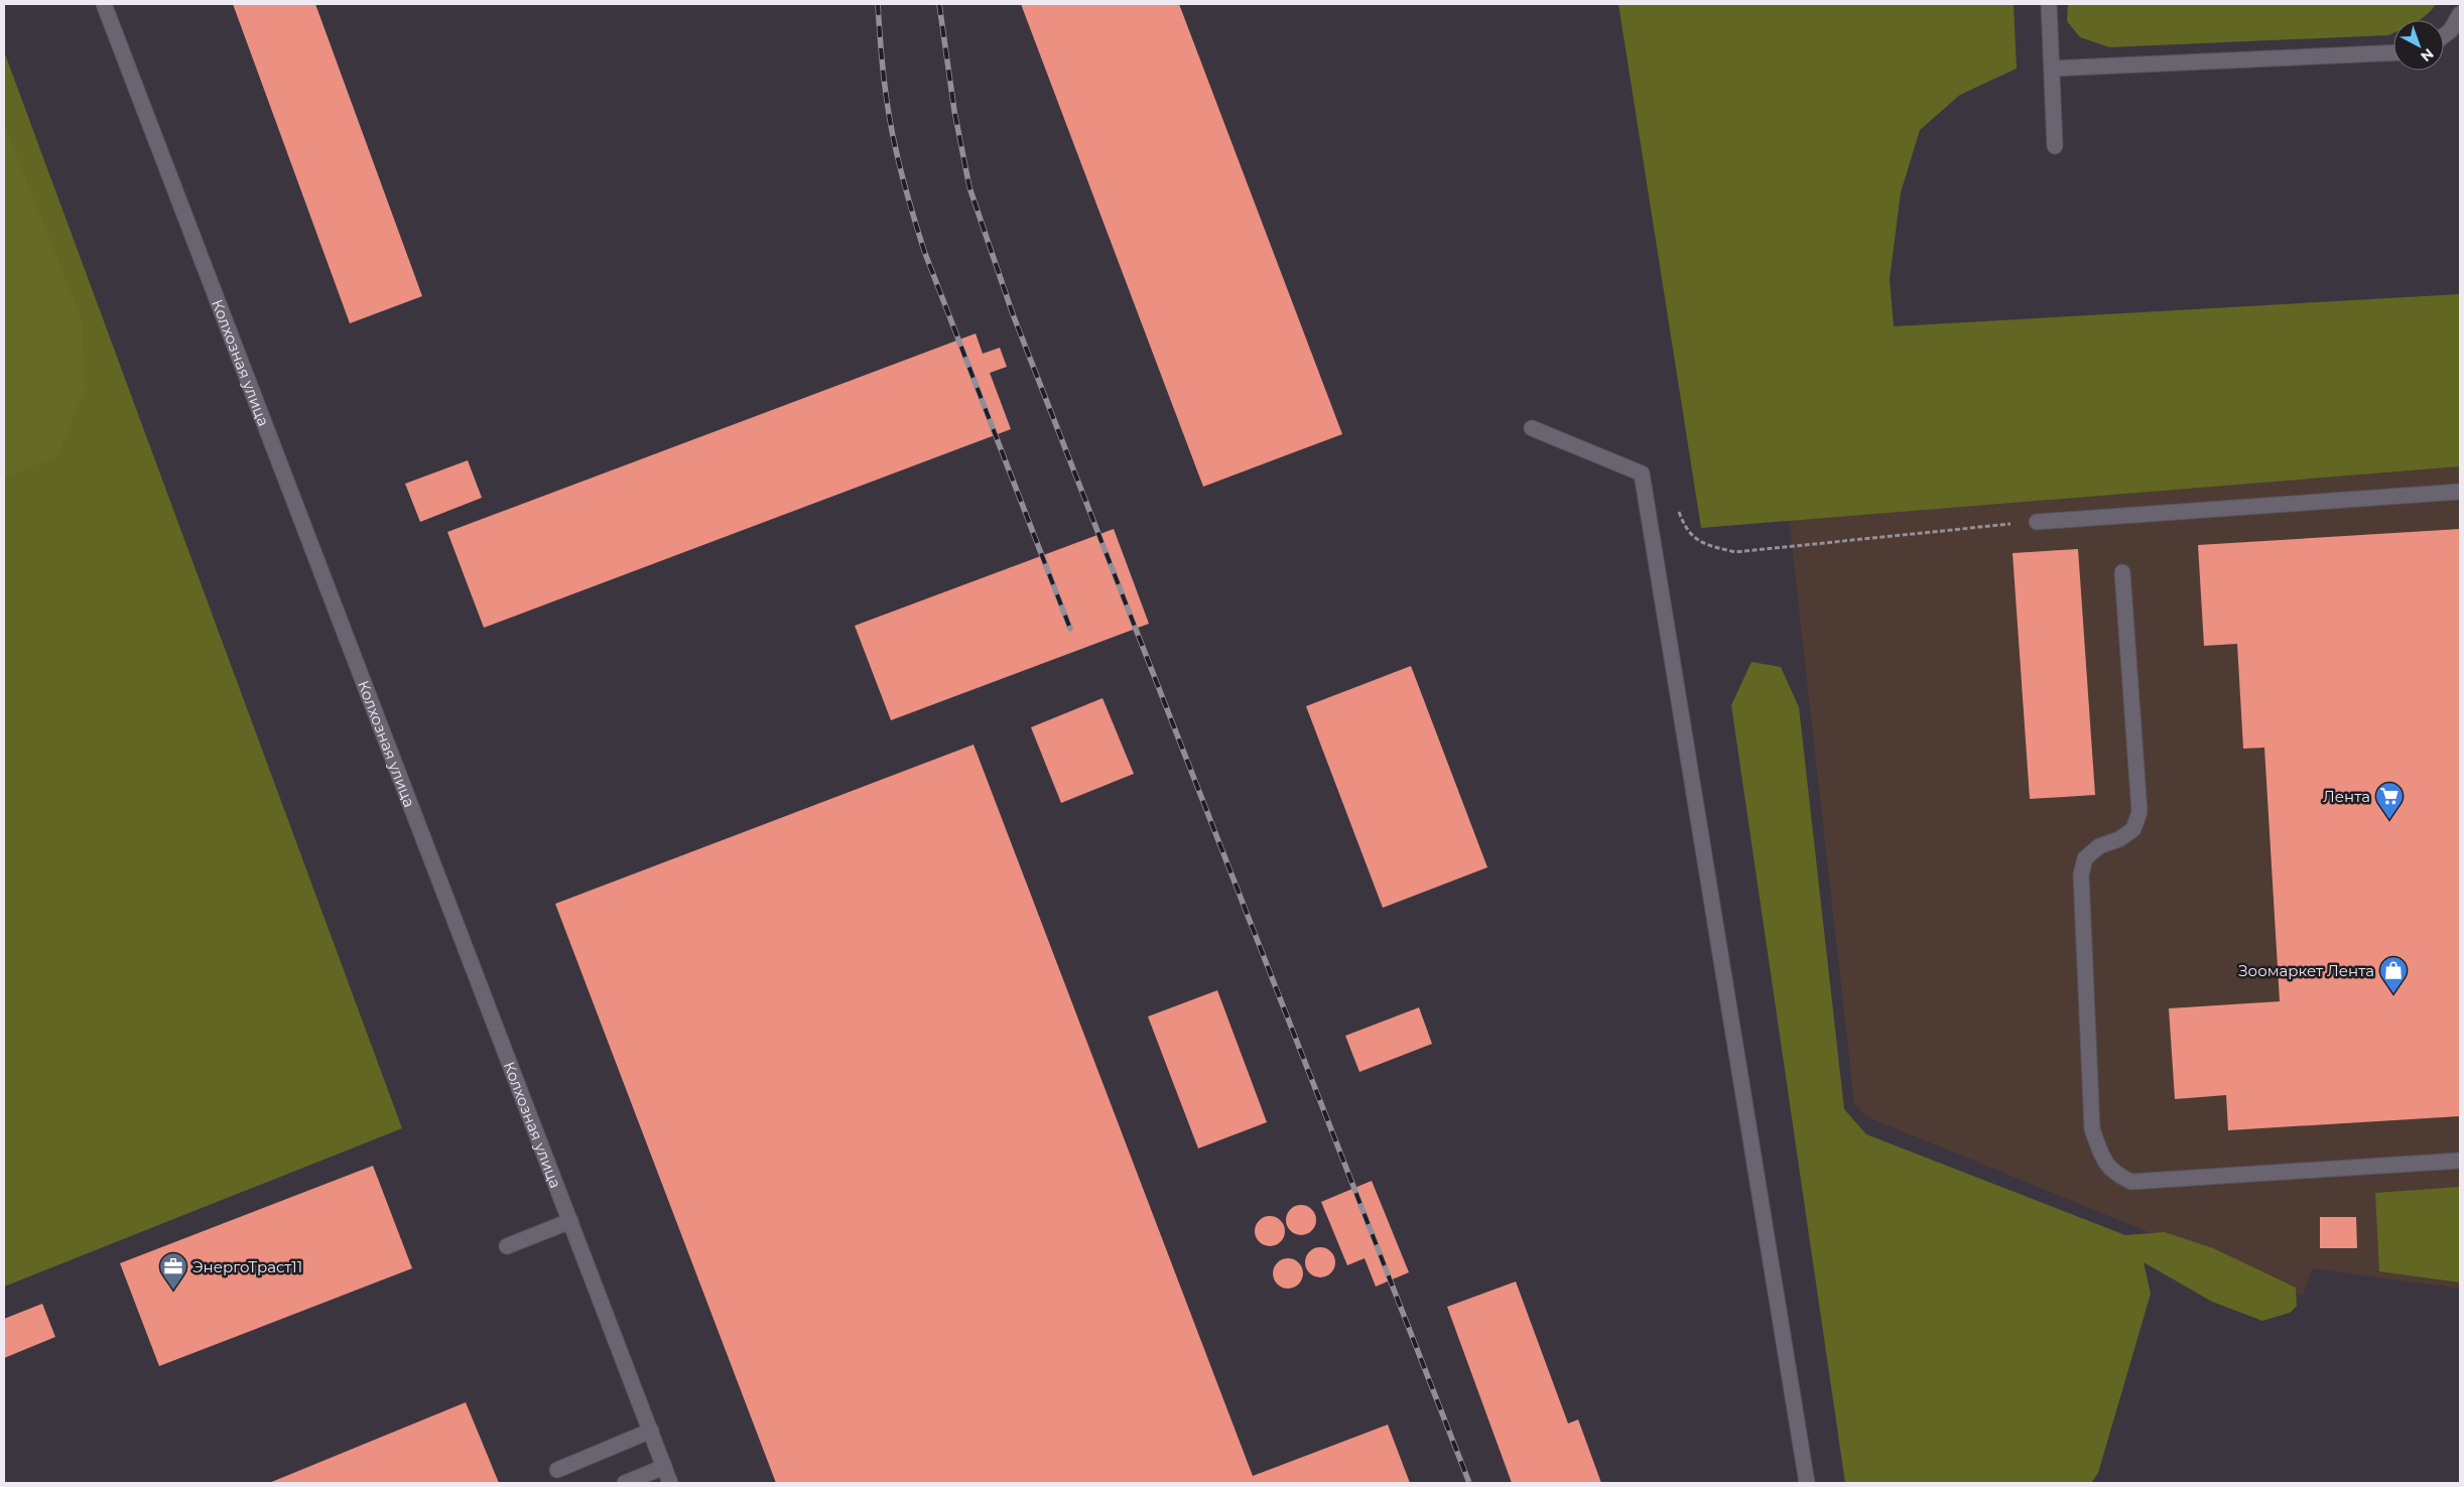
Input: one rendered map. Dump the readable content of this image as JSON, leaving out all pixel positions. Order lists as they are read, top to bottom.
{
  "streets": {
    "street": ["Колхозная улица"]
  },
  "places": {
    "supermarket": ["Лента"],
    "shop": ["Зоомаркет Лента"],
    "office": ["ЭнергоТраст11"]
  },
  "north": "bottom right"
}
